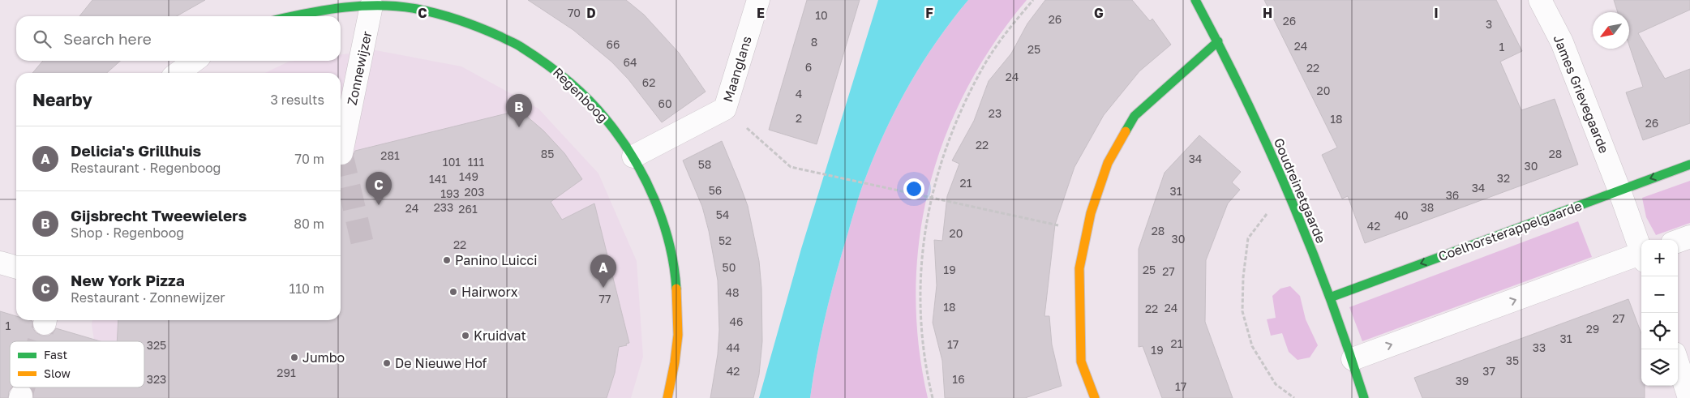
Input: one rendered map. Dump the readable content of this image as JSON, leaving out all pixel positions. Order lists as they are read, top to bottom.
{
  "streets": {
    "street": [
      "Zonnewijzer",
      "Maanglans",
      "James Grievegaarde",
      "Regenboog",
      "Goudreinetgaarde",
      "Coelhorsterappelgaarde"
    ]
  },
  "crossings": [
    ["Zonnewijzer", "Regenboog"],
    ["Maanglans", "Regenboog"],
    ["James Grievegaarde", "Coelhorsterappelgaarde"],
    ["Goudreinetgaarde", "Coelhorsterappelgaarde"]
  ],
  "places": [
    "Panino Luicci",
    "Hairworx",
    "Kruidvat",
    "Jumbo",
    "De Nieuwe Hof"
  ],
  "house_numbers": [
    "70",
    "10",
    "26",
    "26",
    "3",
    "8",
    "66",
    "24",
    "1",
    "25",
    "64",
    "6",
    "22",
    "24",
    "62",
    "20",
    "4",
    "60",
    "23",
    "2",
    "18",
    "26",
    "22",
    "85",
    "28",
    "281",
    "34",
    "101",
    "111",
    "58",
    "30",
    "149",
    "32",
    "141",
    "21",
    "34",
    "56",
    "31",
    "203",
    "193",
    "36",
    "233",
    "38",
    "24",
    "261",
    "54",
    "40",
    "42",
    "28",
    "20",
    "30",
    "52",
    "22",
    "50",
    "19",
    "25",
    "27",
    "48",
    "77",
    "18",
    "24",
    "22",
    "27",
    "46",
    "1",
    "29",
    "31",
    "21",
    "17",
    "325",
    "44",
    "33",
    "19",
    "35",
    "42",
    "37",
    "291",
    "323",
    "16",
    "39",
    "17"
  ],
  "legend": ["Fast", "Slow"],
  "north": "bottom left",
  "page": {
    "search": "Search here",
    "heading": ["Nearby", "3 results"],
    "pins": ["B", "C", "A"],
    "list": [
      {
        "mark": "A",
        "name": "Delicia's Grillhuis",
        "note": "Restaurant · Regenboog",
        "value": "70 m"
      },
      {
        "mark": "B",
        "name": "Gijsbrecht Tweewielers",
        "note": "Shop · Regenboog",
        "value": "80 m"
      },
      {
        "mark": "C",
        "name": "New York Pizza",
        "note": "Restaurant · Zonnewijzer",
        "value": "110 m"
      }
    ],
    "map_buttons": ["+", "−"]
  },
  "grid": {
    "columns": [
      "C",
      "D",
      "E",
      "F",
      "G",
      "H",
      "I"
    ]
  }
}
